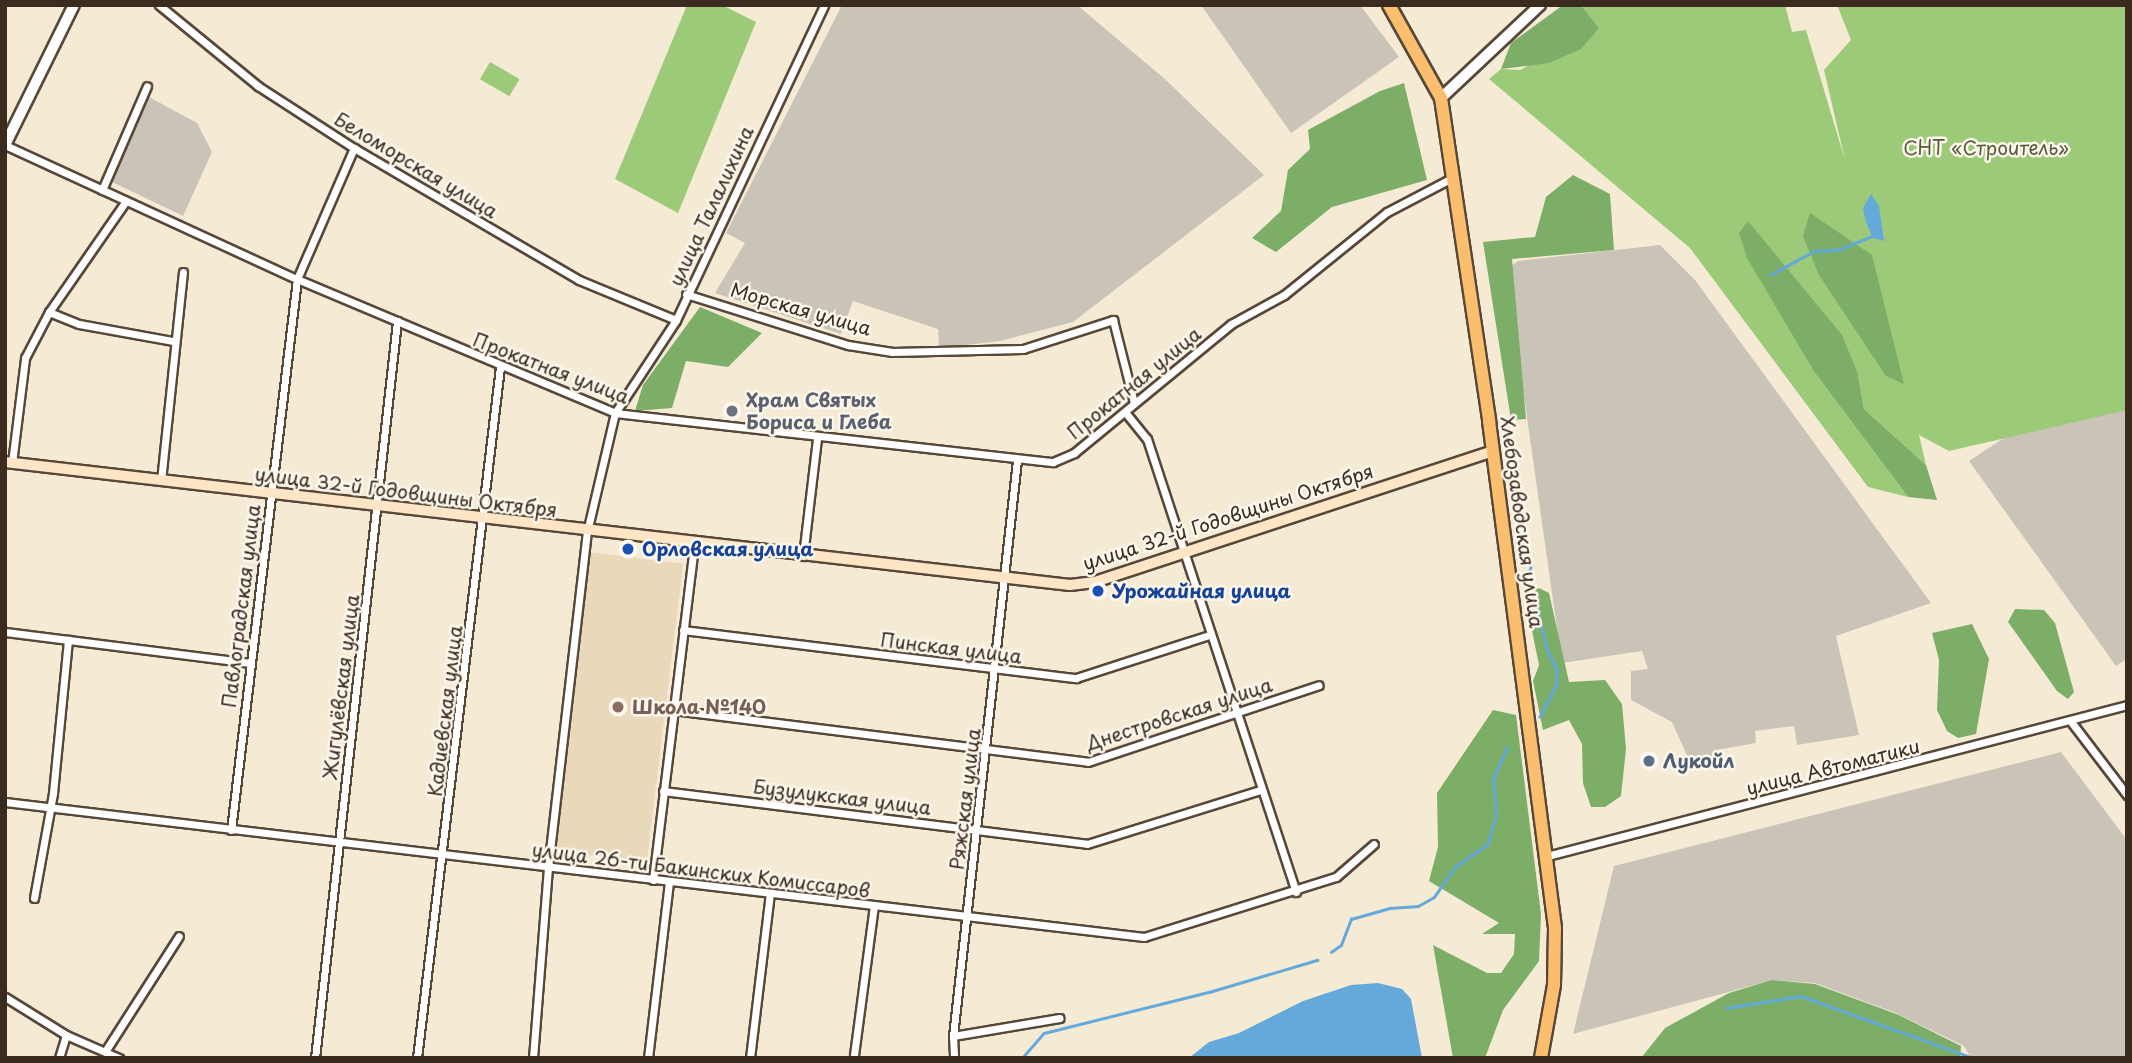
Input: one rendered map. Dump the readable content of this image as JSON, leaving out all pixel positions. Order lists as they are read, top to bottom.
{
  "streets": {
    "main road": ["улица 32-й Годовщины Октября", "Хлебозаводская улица"],
    "street": [
      "Беломорская улица",
      "улица Талалихина",
      "Морская улица",
      "Прокатная улица",
      "Павлоградская улица",
      "Пинская улица",
      "Жигулёвская улица",
      "Кадиевская улица",
      "Днестровская улица",
      "улица Автоматики",
      "Бузулукская улица",
      "Ряжская улица",
      "улица 26-ти Бакинских Комиссаров"
    ]
  },
  "crossings": [
    ["Беломорская улица", "улица Талалихина"],
    ["Беломорская улица", "Павлоградская улица"],
    ["улица Талалихина", "Морская улица"],
    ["улица Талалихина", "Прокатная улица"],
    ["Морская улица", "Прокатная улица"],
    ["Прокатная улица", "Хлебозаводская улица"],
    ["Прокатная улица", "Павлоградская улица"],
    ["Прокатная улица", "Жигулёвская улица"],
    ["Прокатная улица", "Кадиевская улица"],
    ["Прокатная улица", "Ряжская улица"],
    ["улица 32-й Годовщины Октября", "Хлебозаводская улица"],
    ["улица 32-й Годовщины Октября", "Павлоградская улица"],
    ["улица 32-й Годовщины Октября", "Жигулёвская улица"],
    ["улица 32-й Годовщины Октября", "Кадиевская улица"],
    ["улица 32-й Годовщины Октября", "Ряжская улица"],
    ["Хлебозаводская улица", "улица Автоматики"],
    ["Павлоградская улица", "улица 26-ти Бакинских Комиссаров"],
    ["Пинская улица", "Ряжская улица"],
    ["Жигулёвская улица", "улица 26-ти Бакинских Комиссаров"],
    ["Кадиевская улица", "улица 26-ти Бакинских Комиссаров"],
    ["Днестровская улица", "Ряжская улица"],
    ["Бузулукская улица", "Ряжская улица"],
    ["Ряжская улица", "улица 26-ти Бакинских Комиссаров"]
  ],
  "parks": ["СНТ «Строитель»"],
  "places": [
    "Храм Святых Бориса и Глеба",
    "Орловская улица",
    "Урожайная улица",
    "Школа №140",
    "Лукойл"
  ]
}
